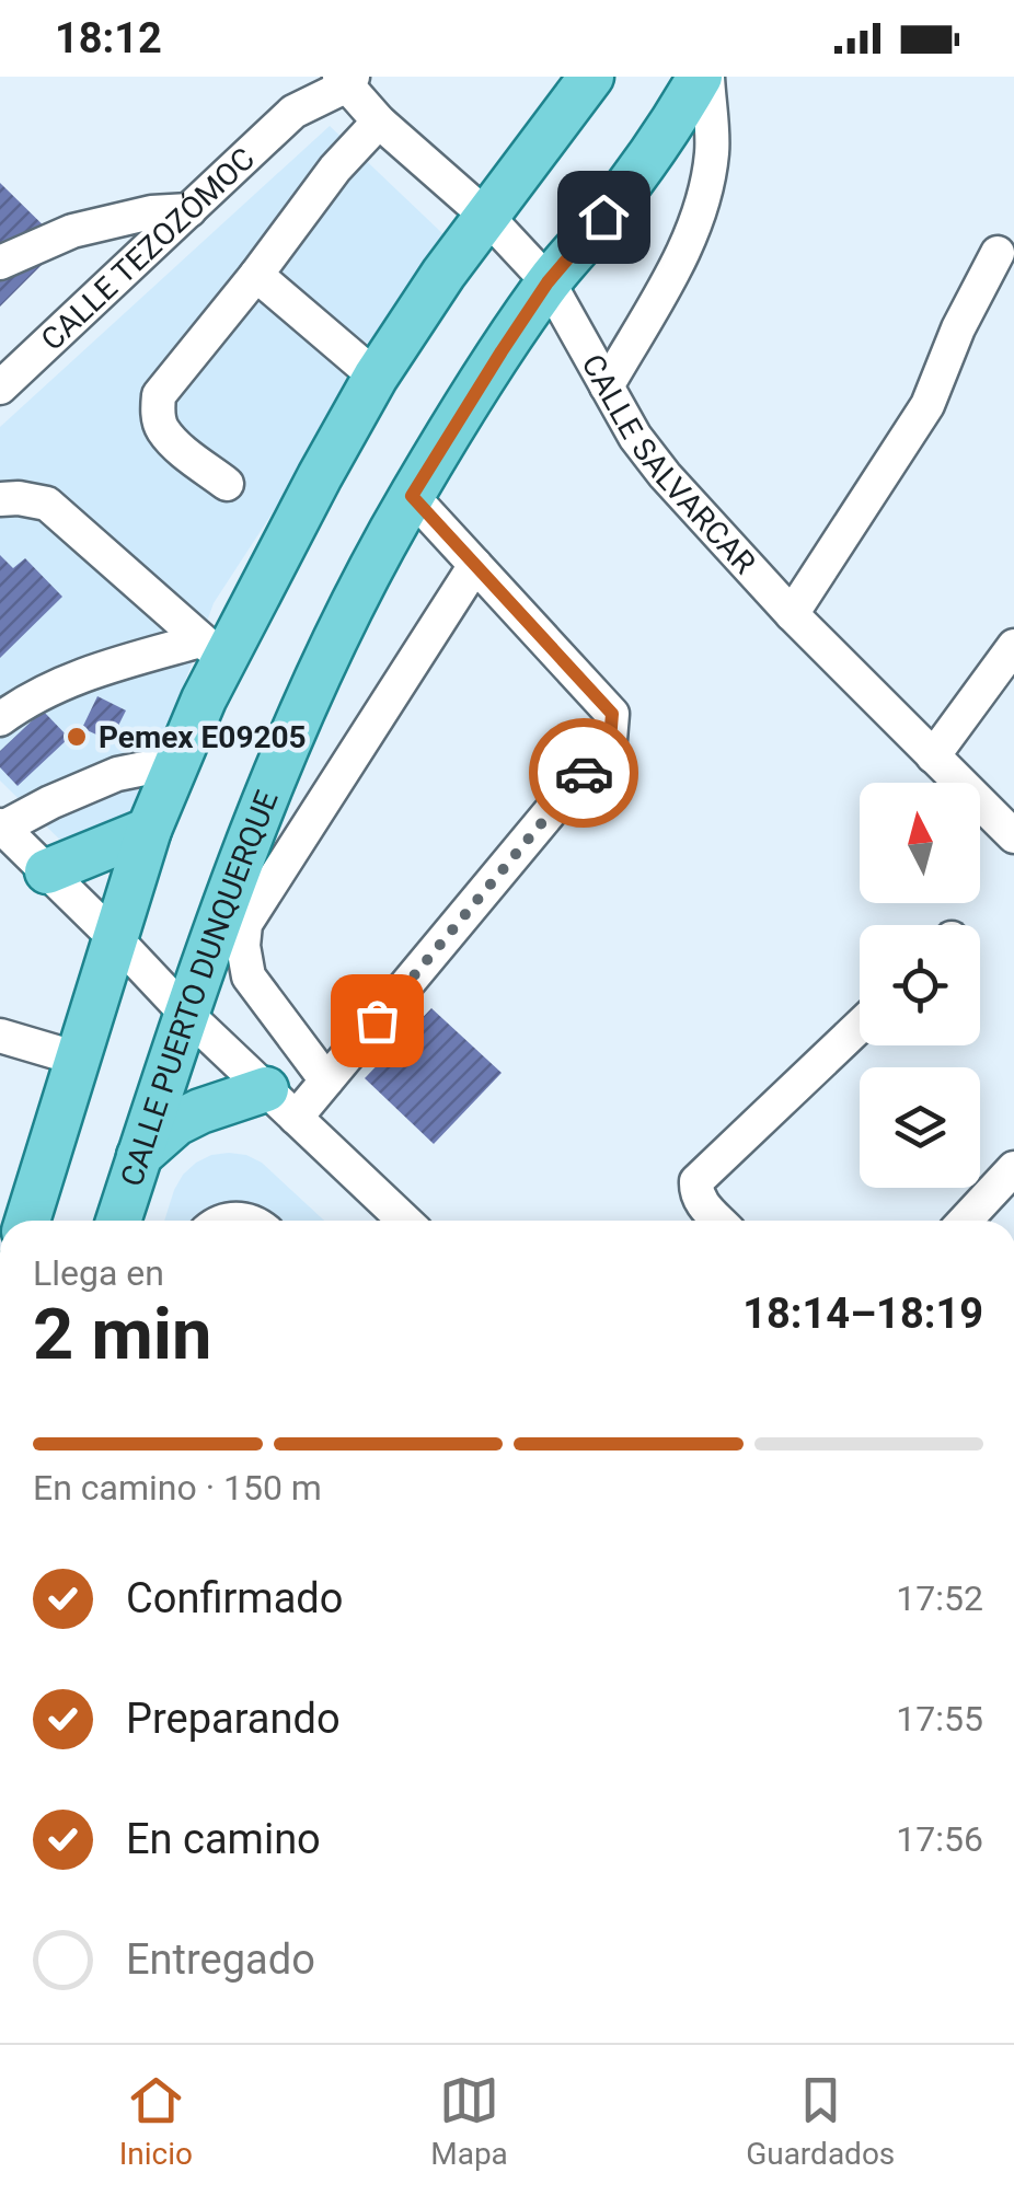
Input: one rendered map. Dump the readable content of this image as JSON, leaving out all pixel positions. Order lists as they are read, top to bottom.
{
  "streets": {
    "main road": ["CALLE PUERTO DUNQUERQUE"],
    "street": ["CALLE TEZOZÓMOC", "CALLE SALVARCAR"]
  },
  "crossings": [
    ["CALLE TEZOZÓMOC", "CALLE SALVARCAR"],
    ["CALLE SALVARCAR", "CALLE PUERTO DUNQUERQUE"]
  ],
  "places": ["Pemex E09205"],
  "north": "top",
  "page": {
    "status": "18:12",
    "heading": ["2 min", "Llega en", "18:14–18:19"],
    "bar": "En camino · 150 m",
    "list": [
      ["Confirmado", "17:52"],
      ["Preparando", "17:55"],
      ["En camino", "17:56"],
      "Entregado"
    ],
    "tabs": ["Inicio", "Mapa", "Guardados"]
  }
}
